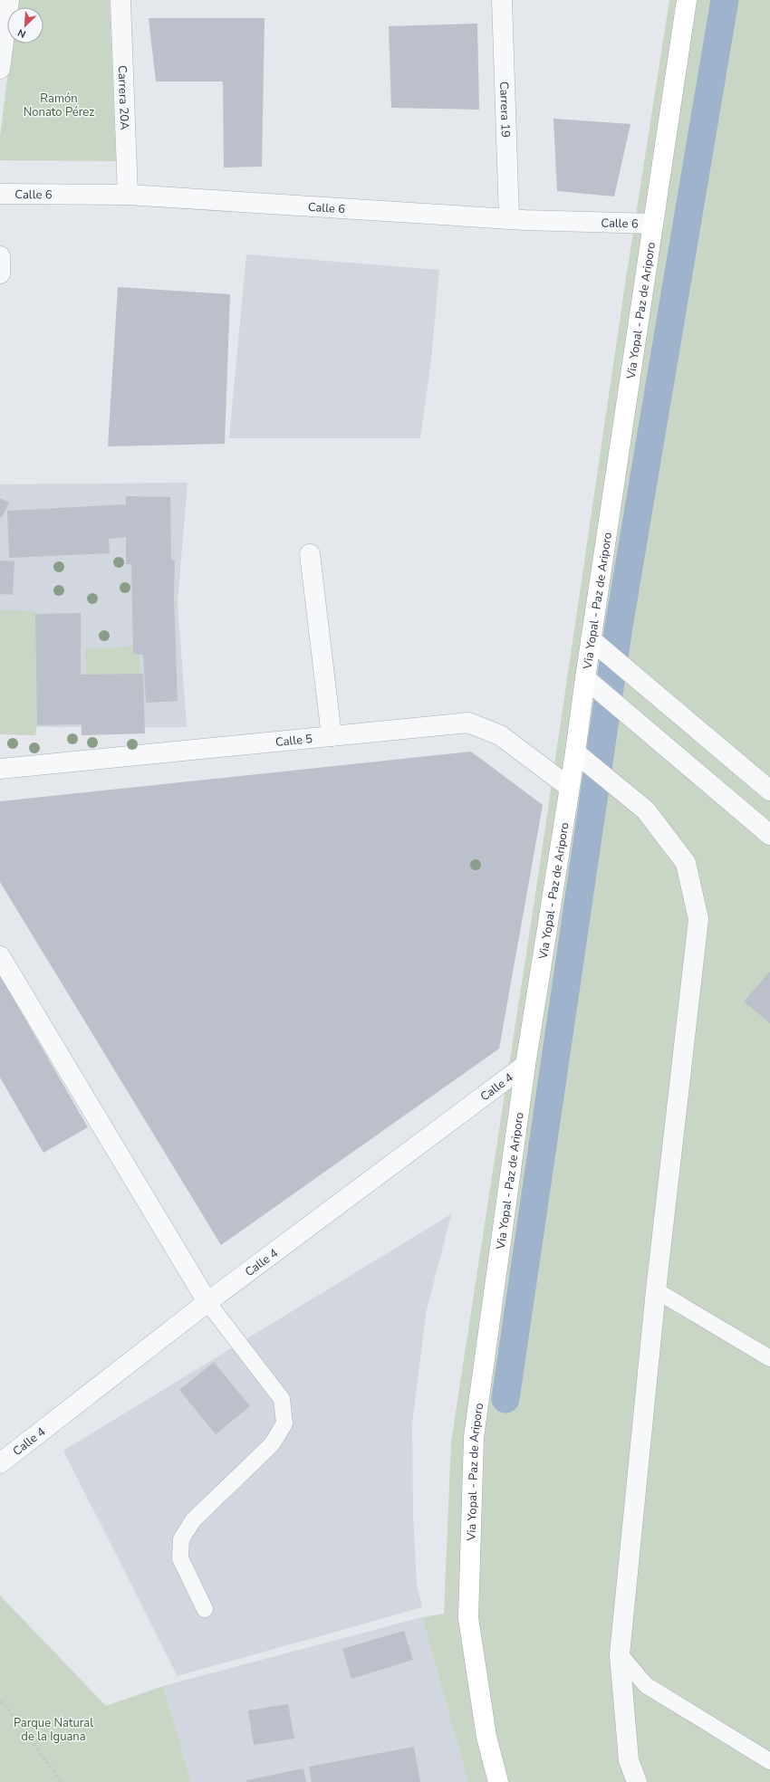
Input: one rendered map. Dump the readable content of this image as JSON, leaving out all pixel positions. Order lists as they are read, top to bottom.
{
  "streets": {
    "main road": ["Via Yopal - Paz de Ariporo"],
    "street": [
      "Carrera 20A",
      "Carrera 19",
      "Calle 6",
      "Calle 5",
      "Calle 4"
    ]
  },
  "crossings": [
    ["Carrera 20A", "Calle 6"],
    ["Carrera 19", "Calle 6"],
    ["Calle 6", "Via Yopal - Paz de Ariporo"],
    ["Via Yopal - Paz de Ariporo", "Calle 5"],
    ["Via Yopal - Paz de Ariporo", "Calle 4"]
  ],
  "parks": ["Ramón Nonato Pérez", "Parque Natural de la Iguana"],
  "north": "bottom left"
}
